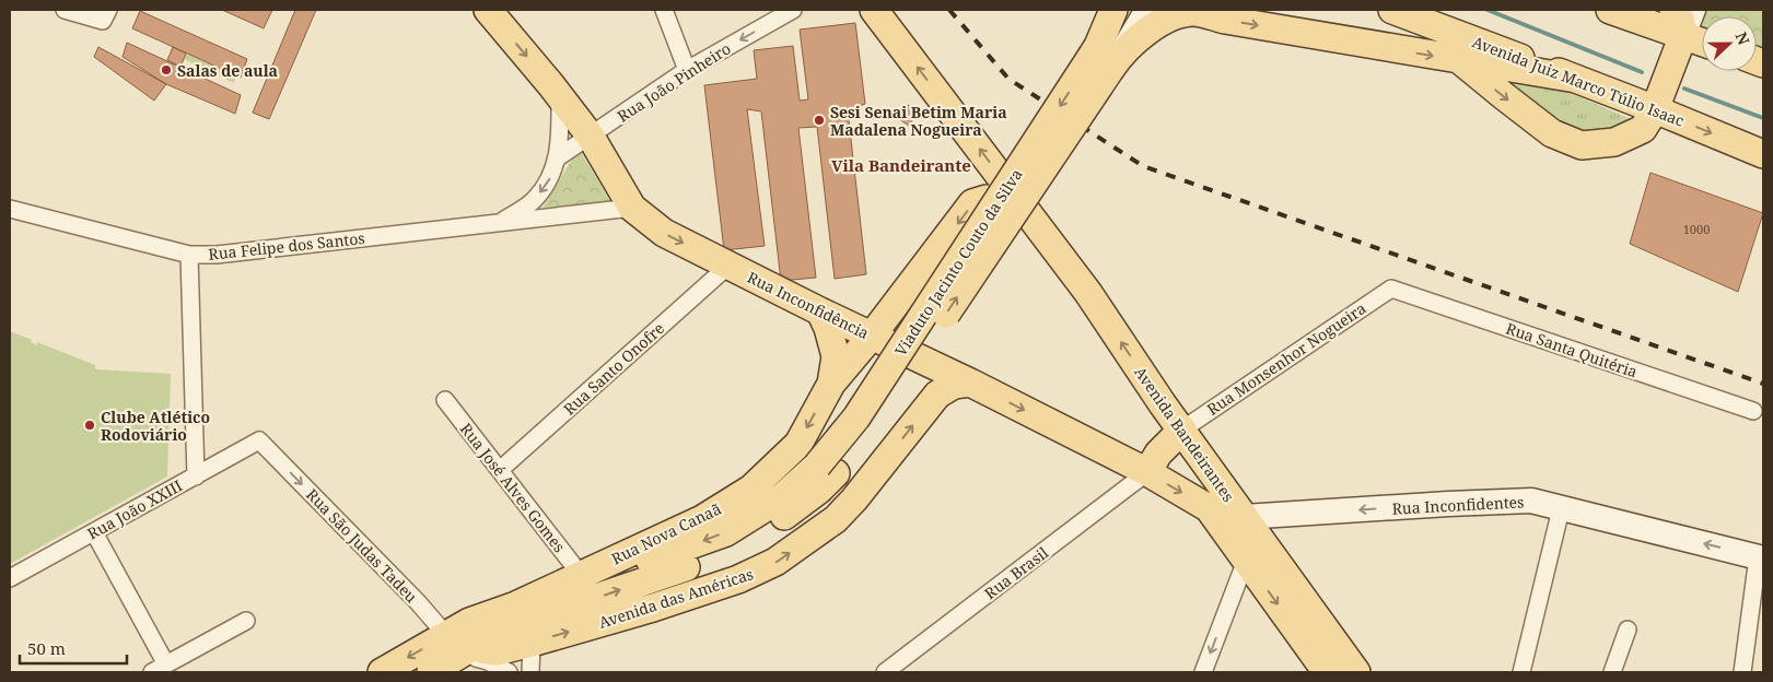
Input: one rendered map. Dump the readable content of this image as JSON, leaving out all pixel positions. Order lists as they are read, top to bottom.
{
  "streets": {
    "main road": [
      "Avenida Juiz Marco Túlio Isaac",
      "Viaduto Jacinto Couto da Silva",
      "Rua Inconfidência",
      "Avenida Bandeirantes",
      "Rua Nova Canaã",
      "Avenida das Américas"
    ],
    "street": [
      "Rua João Pinheiro",
      "Rua Felipe dos Santos",
      "Rua Santa Quitéria",
      "Rua Monsenhor Nogueira",
      "Rua Santo Onofre",
      "Rua José Alves Gomes",
      "Rua Inconfidentes",
      "Rua João XXIII",
      "Rua São Judas Tadeu",
      "Rua Brasil"
    ]
  },
  "crossings": [
    ["Rua João Pinheiro", "Rua Felipe dos Santos"],
    ["Rua João Pinheiro", "Rua Inconfidência"],
    ["Rua Felipe dos Santos", "Rua Inconfidência"],
    ["Viaduto Jacinto Couto da Silva", "Avenida das Américas"],
    ["Rua Inconfidência", "Rua Santo Onofre"],
    ["Rua Inconfidência", "Avenida Bandeirantes"],
    ["Rua Inconfidência", "Rua Nova Canaã"],
    ["Rua Inconfidência", "Rua Brasil"],
    ["Rua Inconfidência", "Avenida das Américas"],
    ["Rua Santa Quitéria", "Rua Monsenhor Nogueira"],
    ["Rua Monsenhor Nogueira", "Avenida Bandeirantes"],
    ["Rua Santo Onofre", "Rua José Alves Gomes"],
    ["Avenida Bandeirantes", "Rua Inconfidentes"],
    ["Avenida Bandeirantes", "Rua Nova Canaã"],
    ["Rua José Alves Gomes", "Rua Nova Canaã"],
    ["Rua João XXIII", "Rua São Judas Tadeu"],
    ["Rua Nova Canaã", "Avenida das Américas"],
    ["Rua São Judas Tadeu", "Avenida das Américas"]
  ],
  "one_way": [
    "Rua João Pinheiro",
    "Rua Inconfidência",
    "Rua Inconfidentes",
    "Rua Nova Canaã",
    "Rua São Judas Tadeu"
  ],
  "districts": ["Vila Bandeirante"],
  "places": ["Salas de aula", "Sesi Senai Betim Maria Madalena Nogueira", "Clube Atlético Rodoviário"],
  "house_numbers": ["1000"],
  "scale_bar": "50 m",
  "north": "right"
}
